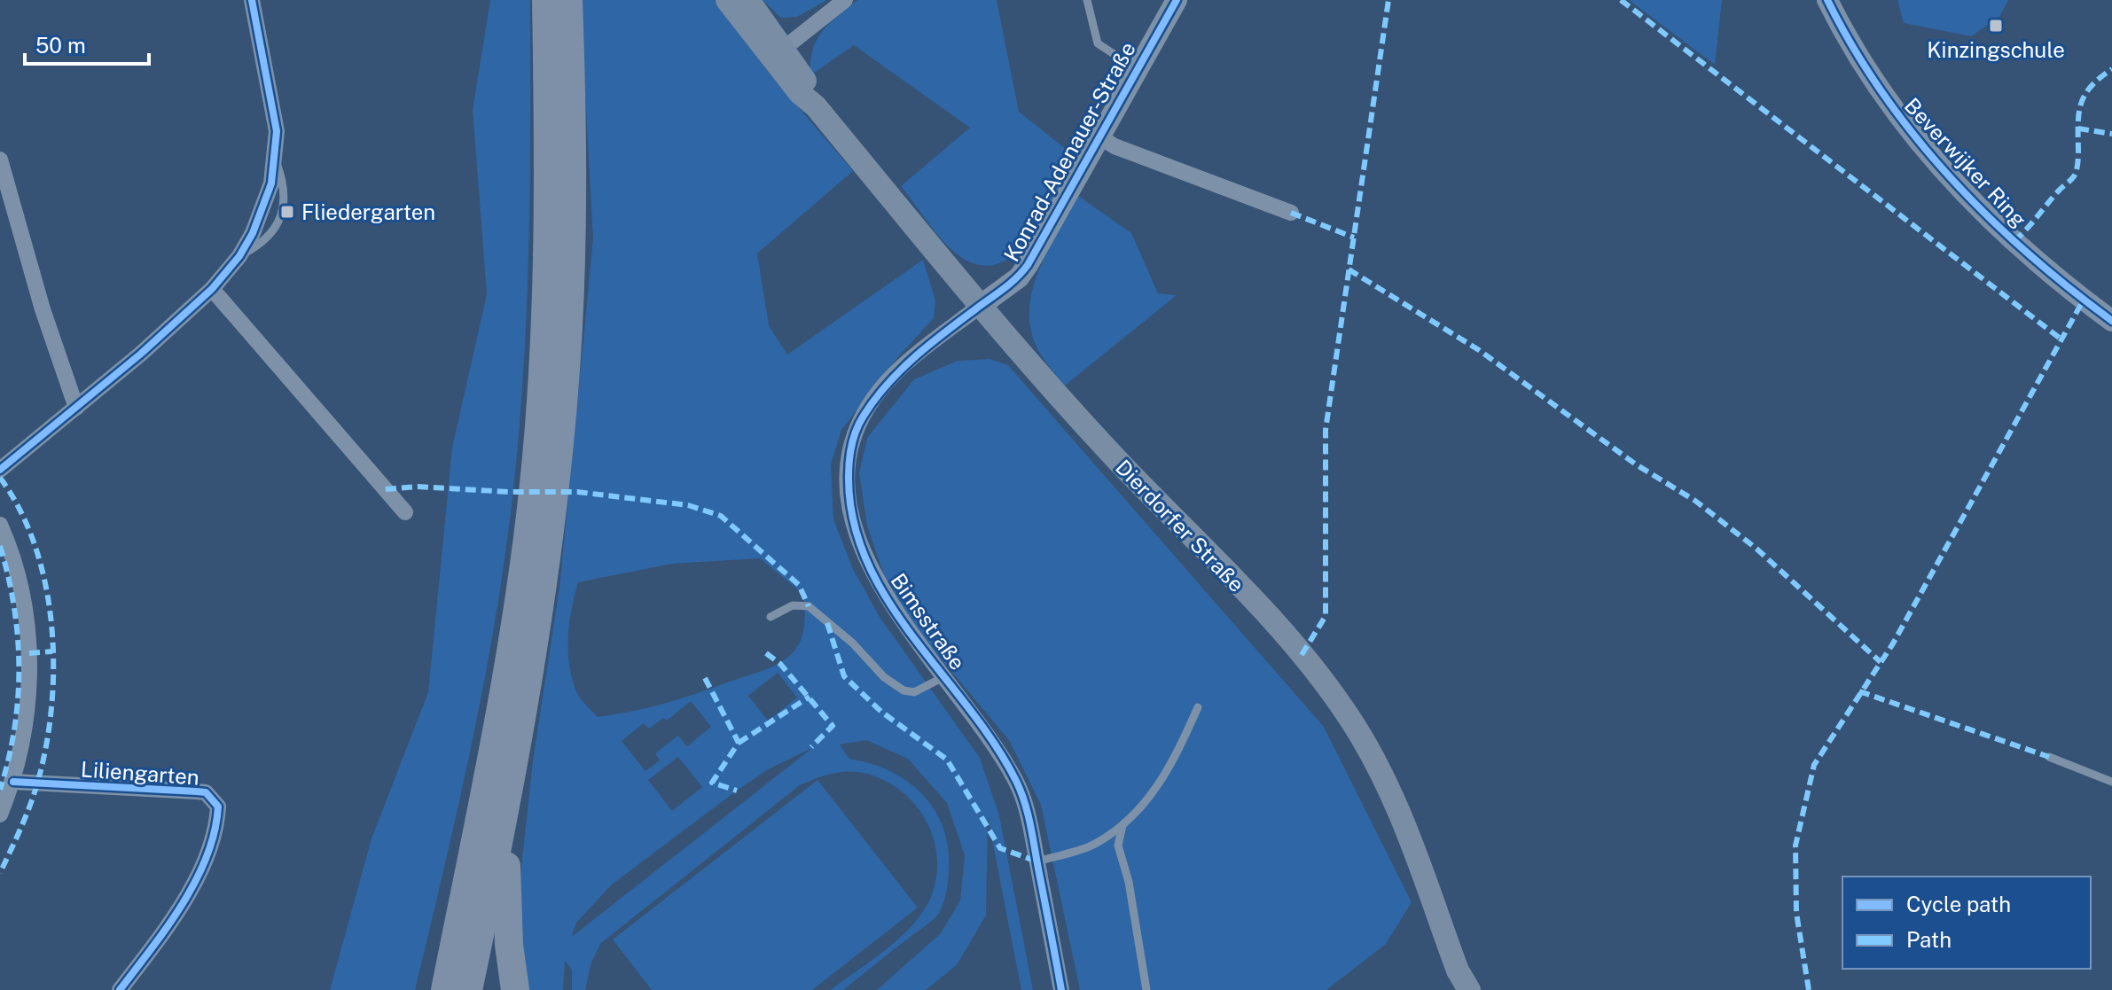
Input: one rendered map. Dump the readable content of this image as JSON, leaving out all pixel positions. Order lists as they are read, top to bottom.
{
  "streets": {
    "main road": ["Dierdorfer Straße"],
    "street": [
      "Konrad-Adenauer-Straße",
      "Beverwijker Ring",
      "Bimsstraße",
      "Liliengarten"
    ]
  },
  "crossings": [
    ["Konrad-Adenauer-Straße", "Dierdorfer Straße"],
    ["Konrad-Adenauer-Straße", "Bimsstraße"],
    ["Dierdorfer Straße", "Bimsstraße"]
  ],
  "places": {
    "transit": ["Kinzingschule", "Fliedergarten"]
  },
  "legend": ["Cycle path", "Path"],
  "scale_bar": "50 m"
}
